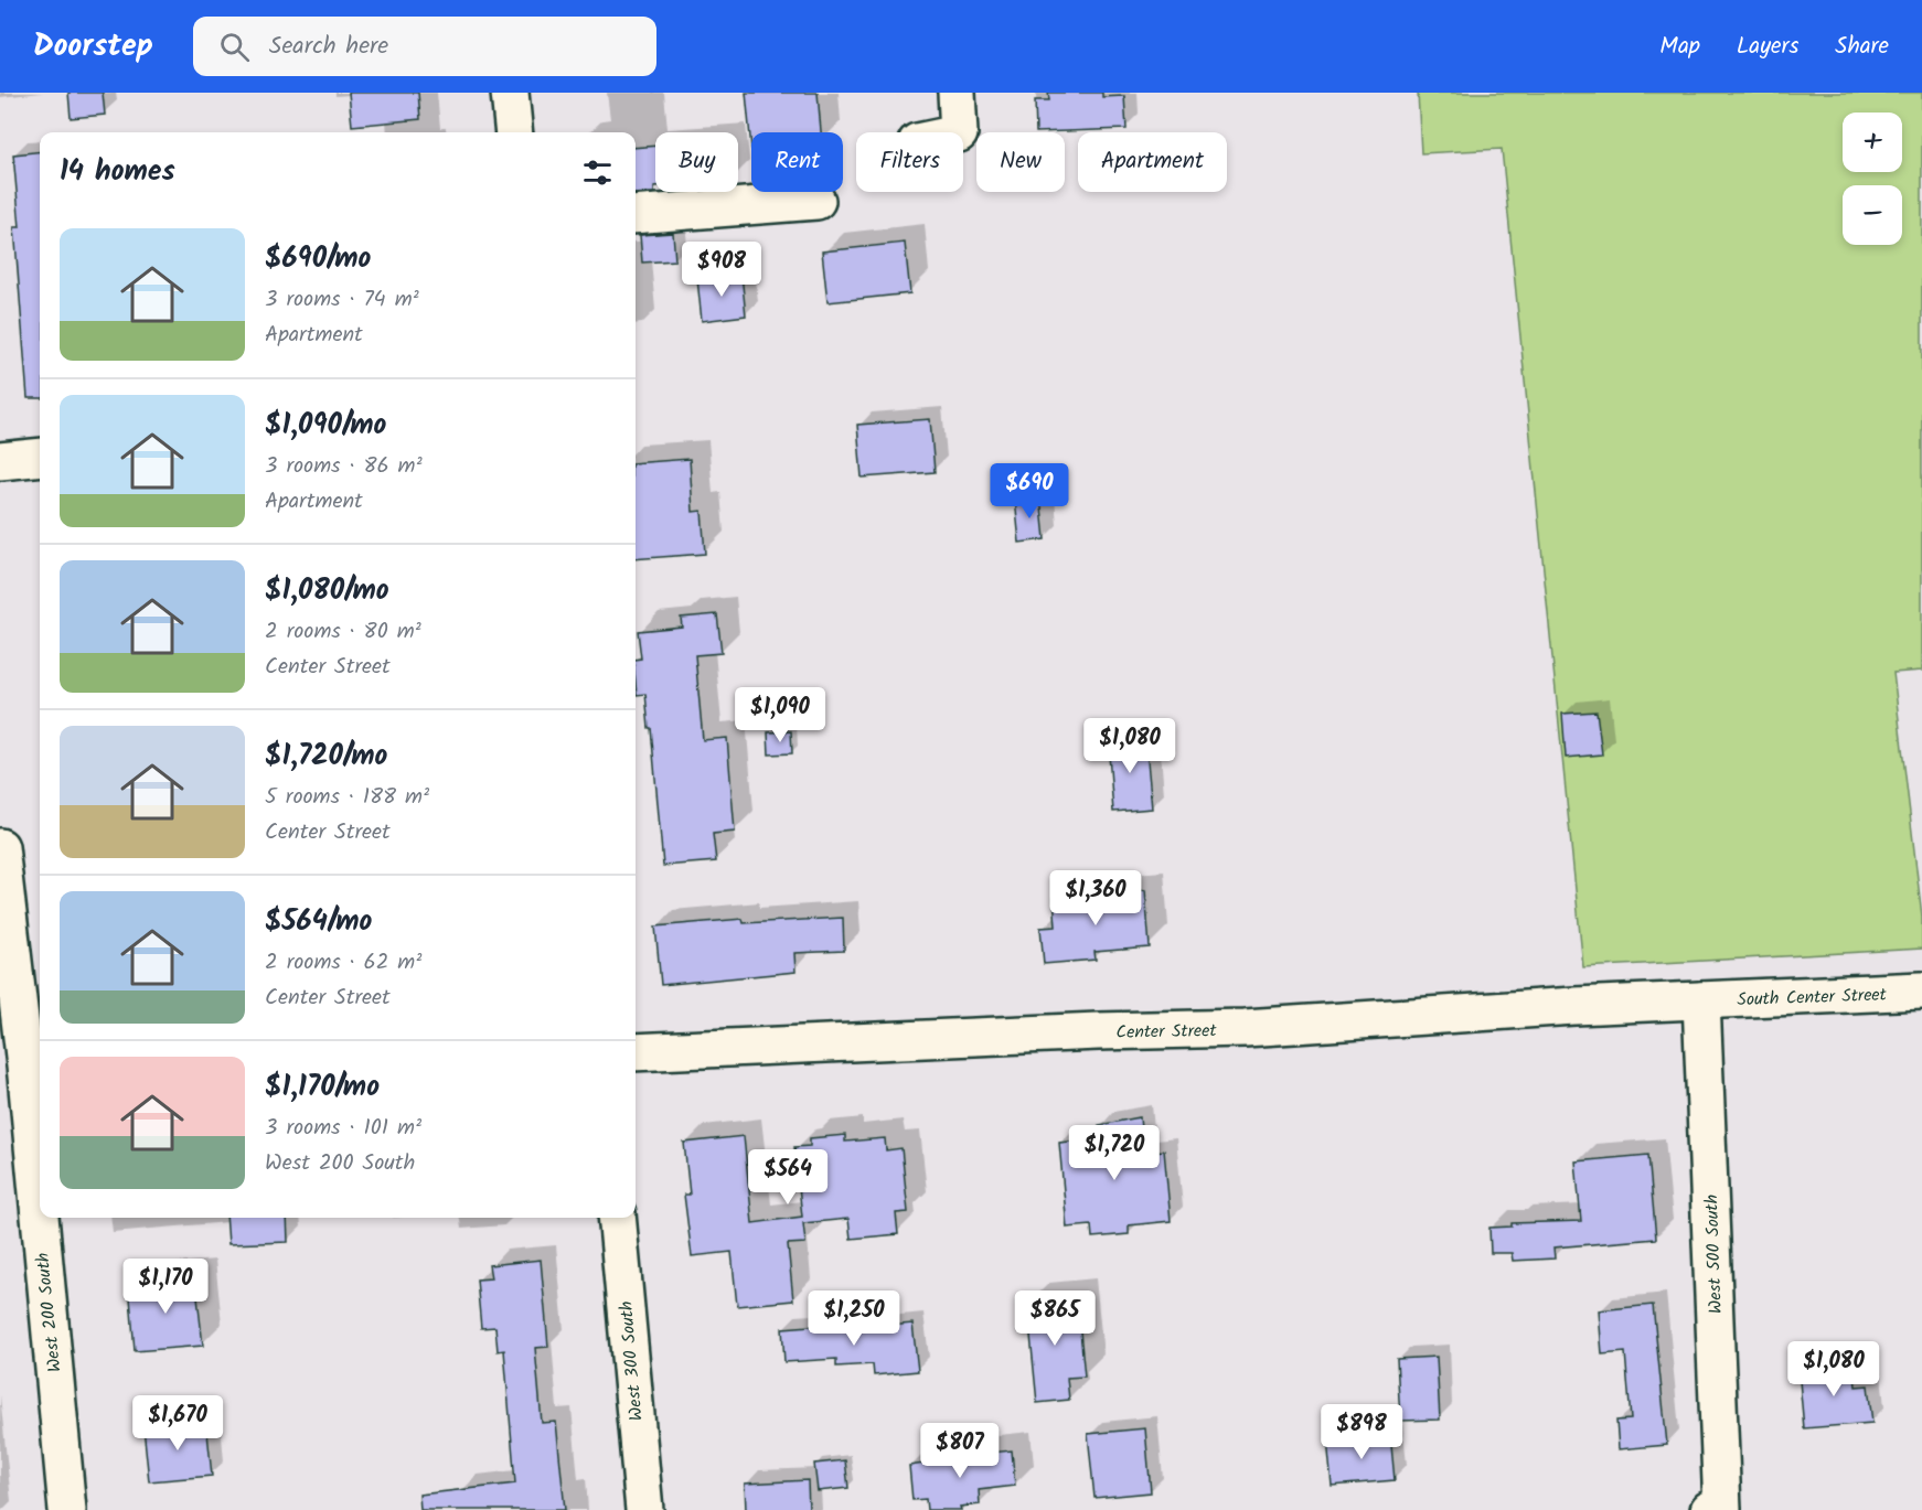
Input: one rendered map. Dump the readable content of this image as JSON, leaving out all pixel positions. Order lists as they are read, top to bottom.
{
  "streets": {
    "street": [
      "South Center Street",
      "Center Street",
      "West 500 South",
      "West 200 South",
      "West 300 South"
    ]
  },
  "crossings": [
    ["South Center Street", "Center Street"],
    ["South Center Street", "West 500 South"],
    ["Center Street", "West 500 South"]
  ],
  "page": {
    "header": "Doorstep",
    "search": "Search here",
    "nav": ["Map", "Layers", "Share"],
    "map_buttons": ["+", "−"],
    "chip": [
      "Buy",
      "Rent",
      "Filters",
      "New",
      "Apartment"
    ],
    "heading": "14 homes",
    "list": [
      {
        "name": "$690/mo",
        "note": "3 rooms · 74 m² · Apartment"
      },
      {
        "name": "$1,090/mo",
        "note": "3 rooms · 86 m² · Apartment"
      },
      {
        "name": "$1,080/mo",
        "note": "2 rooms · 80 m² · Center Street"
      },
      {
        "name": "$1,720/mo",
        "note": "5 rooms · 188 m² · Center Street"
      },
      {
        "name": "$564/mo",
        "note": "2 rooms · 62 m² · Center Street"
      },
      {
        "name": "$1,170/mo",
        "note": "3 rooms · 101 m² · West 200 South"
      }
    ],
    "price": [
      "$908",
      "$690",
      "$1,090",
      "$1,080",
      "$1,360",
      "$1,720",
      "$564",
      "$1,170",
      "$1,250",
      "$865",
      "$1,080",
      "$1,670",
      "$898",
      "$807"
    ]
  }
}
